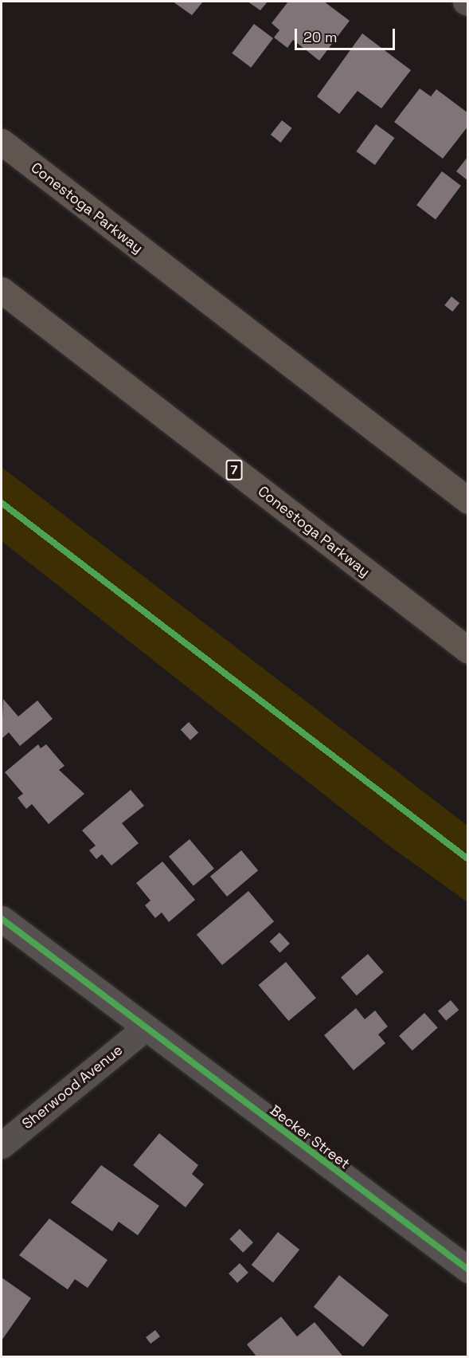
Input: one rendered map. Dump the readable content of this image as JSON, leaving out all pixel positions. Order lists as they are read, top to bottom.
{
  "streets": {
    "highway": ["Conestoga Parkway", "7"],
    "street": ["Sherwood Avenue", "Becker Street"]
  },
  "crossings": [
    ["Sherwood Avenue", "Becker Street"]
  ],
  "scale_bar": "20 m"
}
